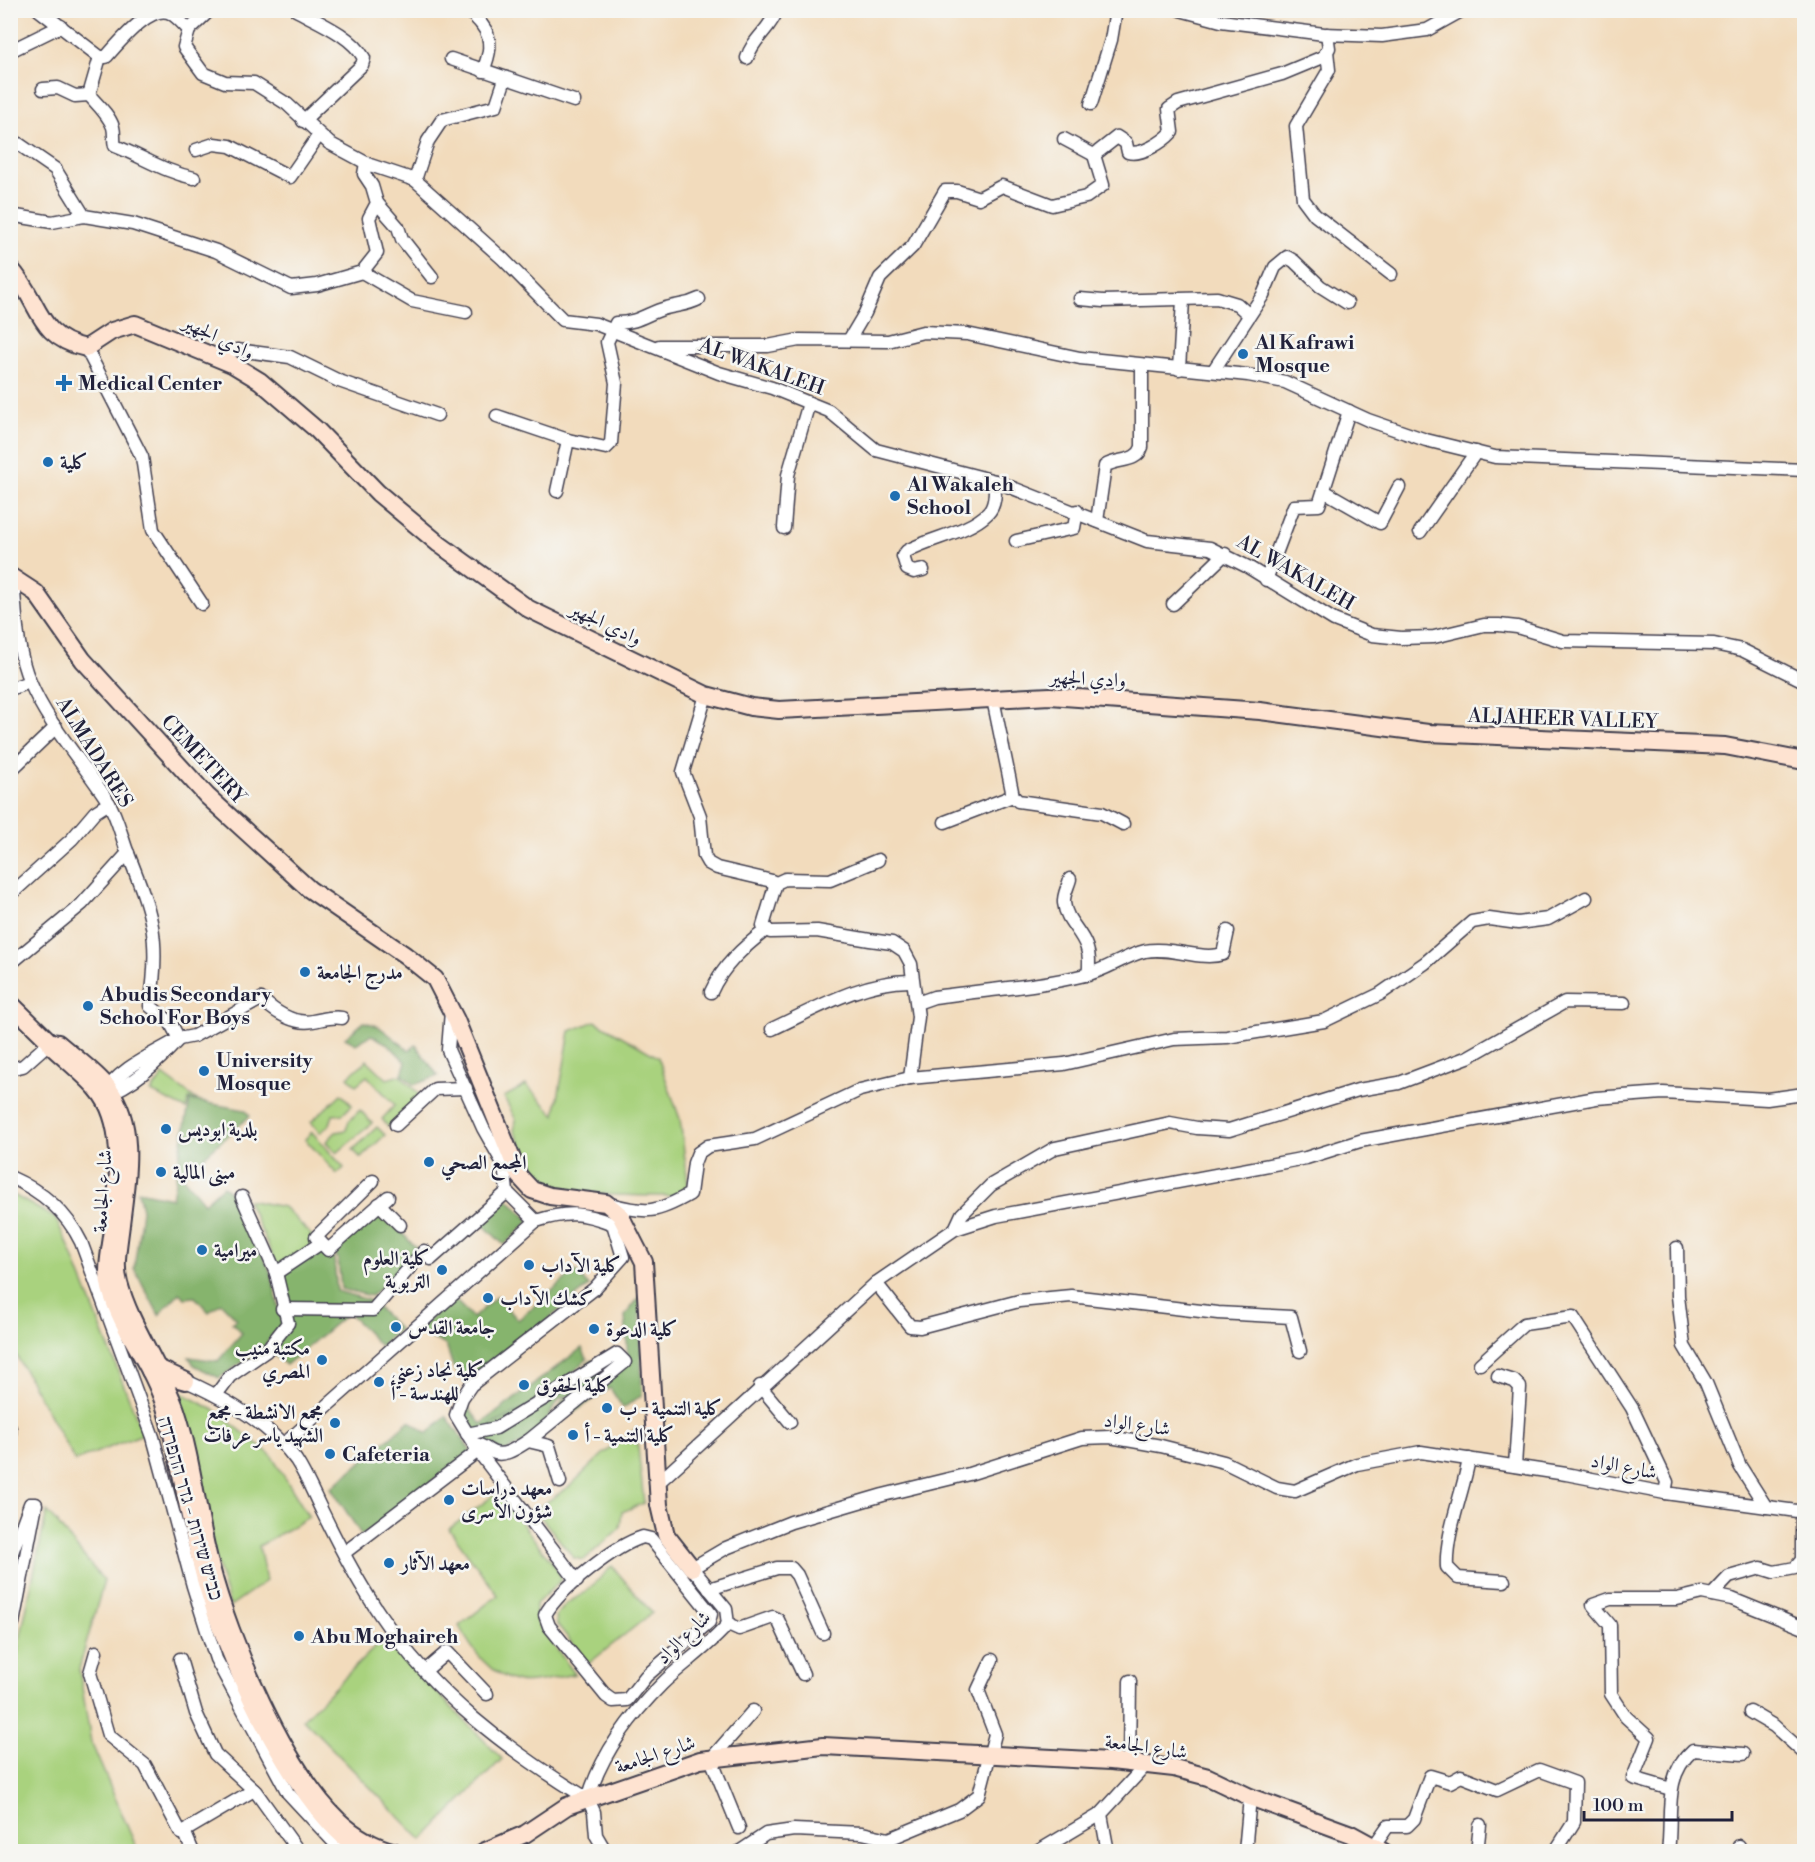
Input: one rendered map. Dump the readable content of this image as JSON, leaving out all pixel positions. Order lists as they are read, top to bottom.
{
  "streets": {
    "street": [
      "وادي الجهير",
      "AL WAKALEH",
      "ALJAHEER VALLEY",
      "ALMADARES",
      "CEMETERY",
      "شارع الجامعة",
      "شارع الواد",
      "כביש שירות - גדר ההפרדה"
    ]
  },
  "crossings": [
    ["وادي الجهير", "ALJAHEER VALLEY"],
    ["ALMADARES", "CEMETERY"],
    ["شارع الجامعة", "شارع الواد"]
  ],
  "places": {
    "other": [
      "Al Kafrawi Mosque",
      "كلية",
      "Al Wakaleh School",
      "مدرج الجامعة",
      "Abudis Secondary School For Boys",
      "University Mosque",
      "بلدية ابوديس",
      "المجمع الصحي",
      "مبنى المالية",
      "ميرامية",
      "كلية الآداب",
      "كلية العلوم التربوية",
      "كشك الآداب",
      "جامعة القدس",
      "كلية الدعوة",
      "مكتبة منيب المصري",
      "كلية نجاد زعني للهندسة - أ",
      "كلية الحقوق",
      "كلية التنمية - ب",
      "مجمع الانشطة - مجمع الشهيد ياسر عرفات",
      "كلية التنمية - أ",
      "Cafeteria",
      "معهد دراسات شؤون الأسرى",
      "معهد الآثار",
      "Abu Moghaireh"
    ],
    "health": ["Medical Center"]
  },
  "scale_bar": "100 m"
}
